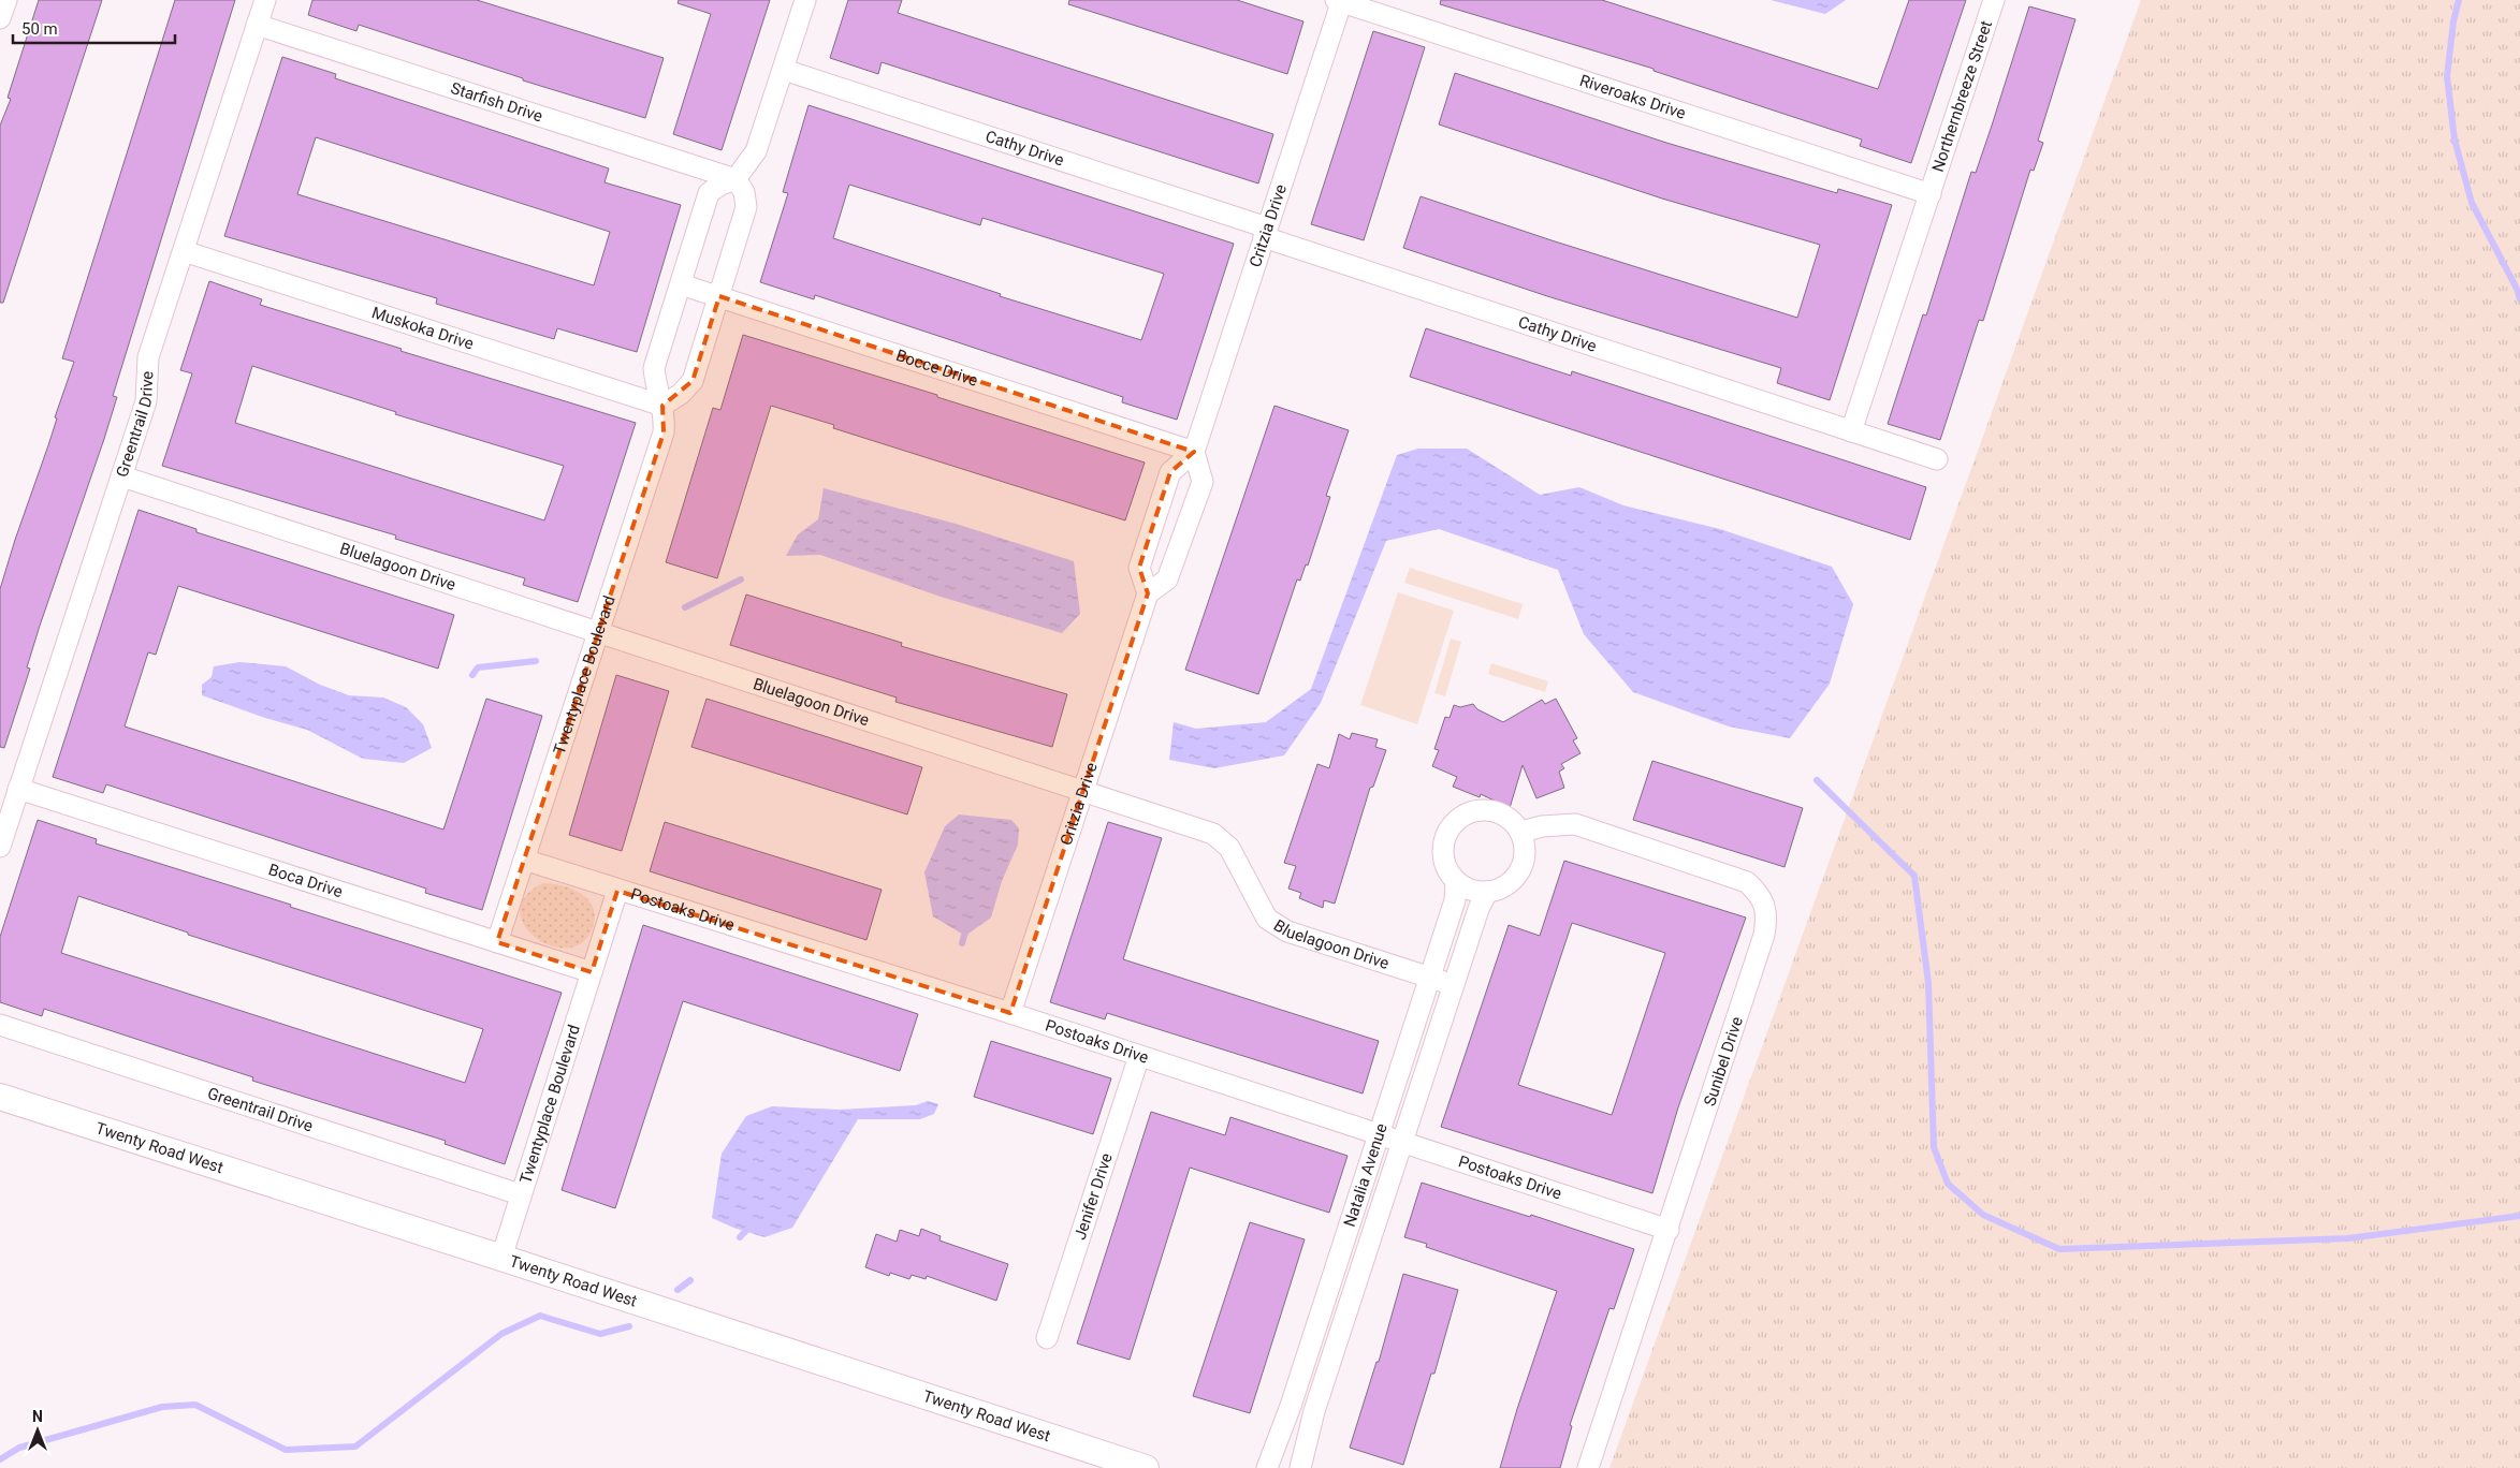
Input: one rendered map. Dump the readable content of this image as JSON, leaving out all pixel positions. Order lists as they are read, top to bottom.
{
  "streets": {
    "street": [
      "Riveroaks Drive",
      "Northernbreeze Street",
      "Starfish Drive",
      "Cathy Drive",
      "Critzia Drive",
      "Muskoka Drive",
      "Bocce Drive",
      "Greentrail Drive",
      "Bluelagoon Drive",
      "Twentyplace Boulevard",
      "Boca Drive",
      "Postoaks Drive",
      "Sunibel Drive",
      "Twenty Road West",
      "Natalia Avenue",
      "Jenifer Drive"
    ]
  },
  "crossings": [
    ["Riveroaks Drive", "Northernbreeze Street"],
    ["Riveroaks Drive", "Critzia Drive"],
    ["Starfish Drive", "Greentrail Drive"],
    ["Starfish Drive", "Twentyplace Boulevard"],
    ["Cathy Drive", "Critzia Drive"],
    ["Cathy Drive", "Twentyplace Boulevard"],
    ["Critzia Drive", "Bocce Drive"],
    ["Critzia Drive", "Bluelagoon Drive"],
    ["Critzia Drive", "Postoaks Drive"],
    ["Muskoka Drive", "Greentrail Drive"],
    ["Muskoka Drive", "Twentyplace Boulevard"],
    ["Bocce Drive", "Twentyplace Boulevard"],
    ["Greentrail Drive", "Bluelagoon Drive"],
    ["Greentrail Drive", "Twentyplace Boulevard"],
    ["Greentrail Drive", "Boca Drive"],
    ["Bluelagoon Drive", "Twentyplace Boulevard"],
    ["Bluelagoon Drive", "Natalia Avenue"],
    ["Twentyplace Boulevard", "Boca Drive"],
    ["Twentyplace Boulevard", "Postoaks Drive"],
    ["Twentyplace Boulevard", "Twenty Road West"],
    ["Postoaks Drive", "Sunibel Drive"],
    ["Postoaks Drive", "Natalia Avenue"],
    ["Postoaks Drive", "Jenifer Drive"],
    ["Sunibel Drive", "Natalia Avenue"]
  ],
  "scale_bar": "50 m",
  "north": "top"
}
